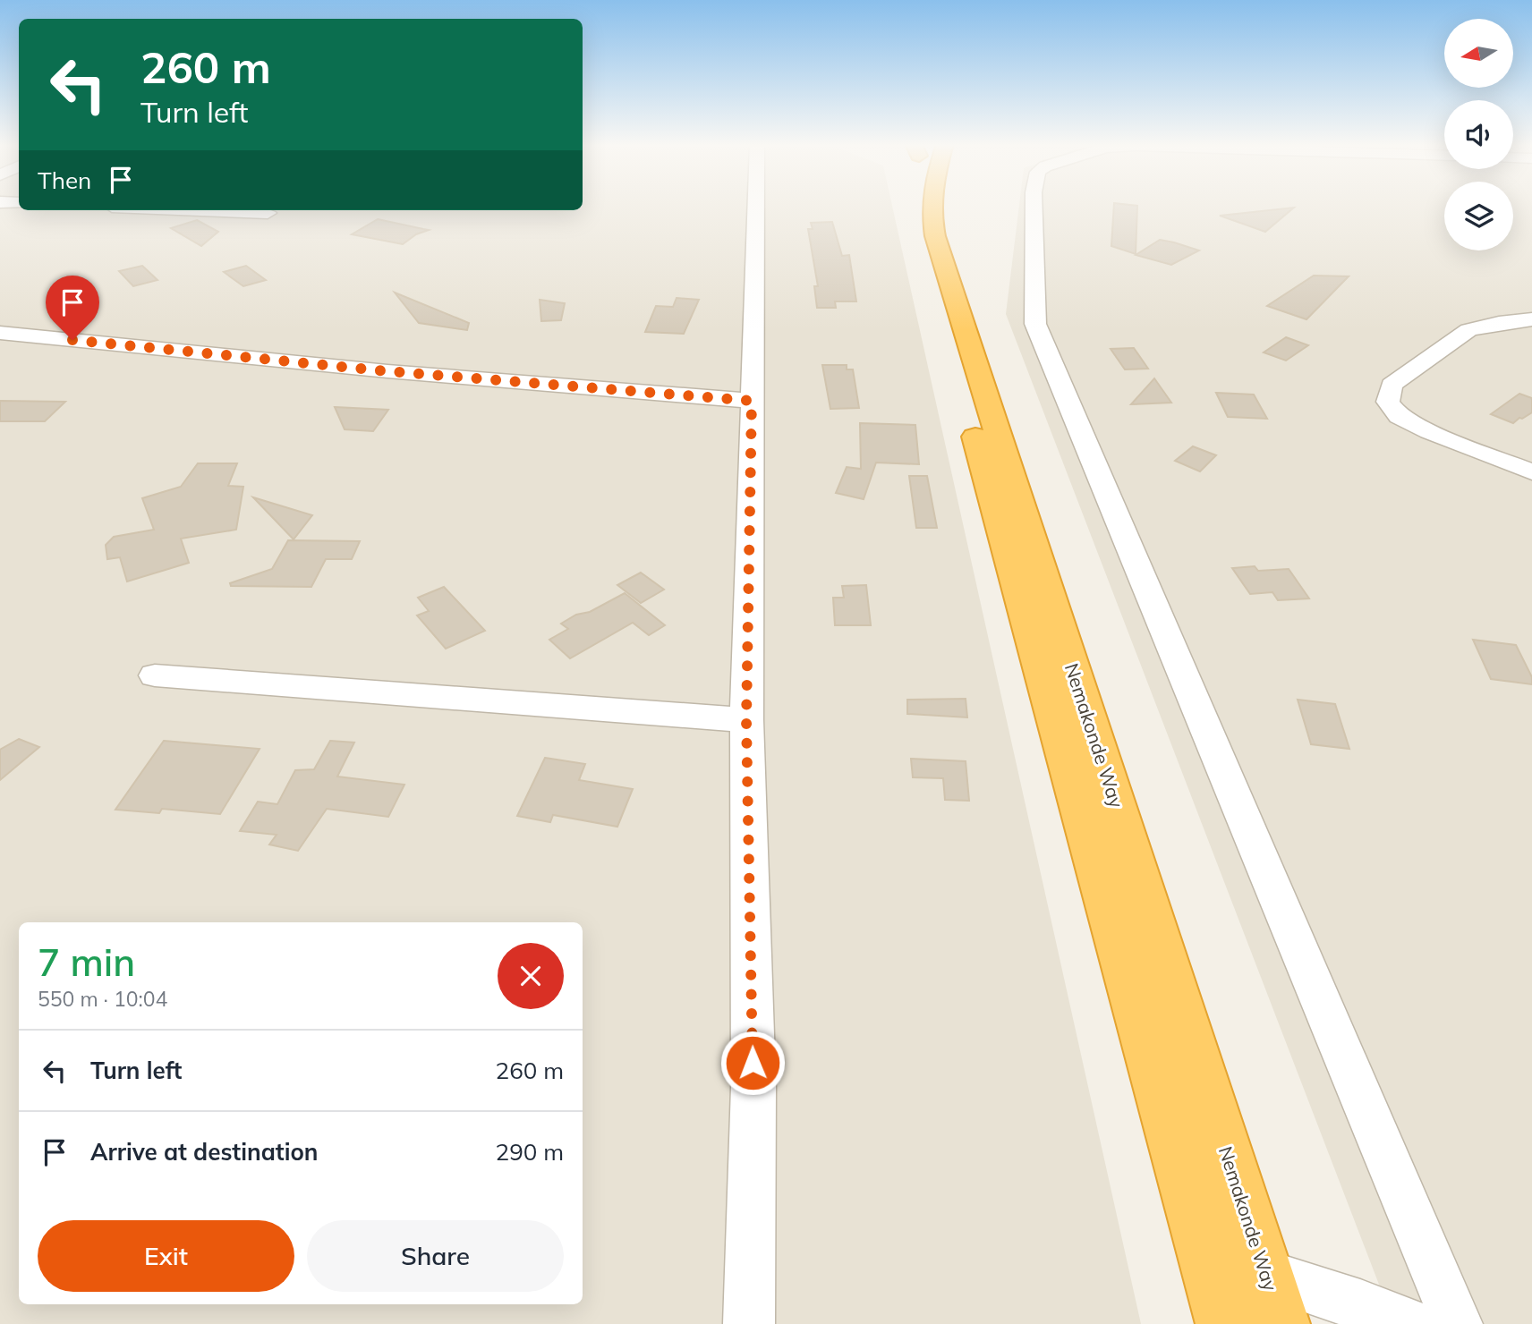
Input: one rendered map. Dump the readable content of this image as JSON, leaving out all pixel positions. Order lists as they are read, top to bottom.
{
  "streets": {
    "highway": ["Nemakonde Way"]
  },
  "north": "left",
  "page": {
    "turn": ["260 m", "Turn left"],
    "then": "Then",
    "heading": ["7 min", "550 m · 10:04"],
    "list": [
      {
        "name": "Turn left",
        "value": "260 m"
      },
      {
        "name": "Arrive at destination",
        "value": "290 m"
      }
    ],
    "buttons": ["Exit", "Share"]
  }
}
